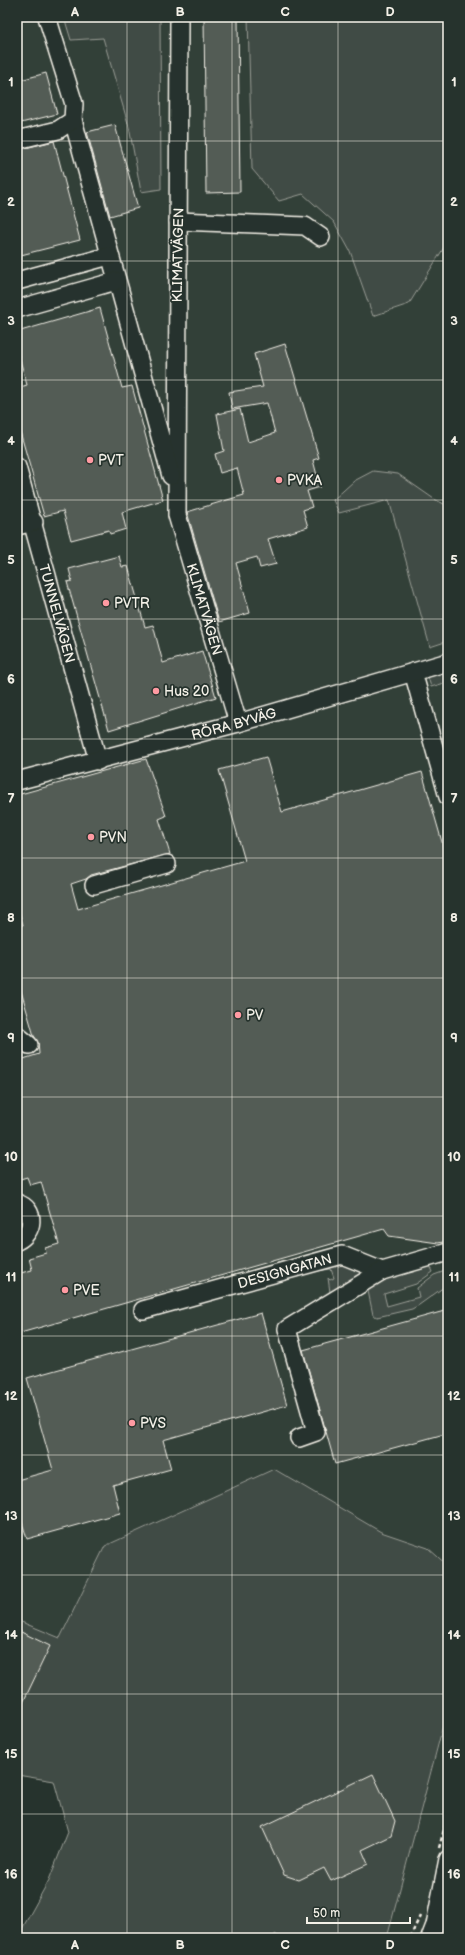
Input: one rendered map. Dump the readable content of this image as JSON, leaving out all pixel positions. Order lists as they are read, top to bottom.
{
  "streets": {
    "street": [
      "KLIMATVÄGEN",
      "TUNNELVÄGEN",
      "RÖRA BYVÄG",
      "DESIGNGATAN"
    ]
  },
  "crossings": [
    ["KLIMATVÄGEN", "RÖRA BYVÄG"],
    ["TUNNELVÄGEN", "RÖRA BYVÄG"]
  ],
  "places": [
    "PVT",
    "PVKA",
    "PVTR",
    "Hus 20",
    "PVN",
    "PV",
    "PVE",
    "PVS"
  ],
  "scale_bar": "50 m",
  "grid": {
    "columns": [
      "A",
      "B",
      "C",
      "D"
    ],
    "rows": [
      "1",
      "2",
      "3",
      "4",
      "5",
      "6",
      "7",
      "8",
      "9",
      "10",
      "11",
      "12",
      "13",
      "14",
      "15",
      "16"
    ]
  }
}
